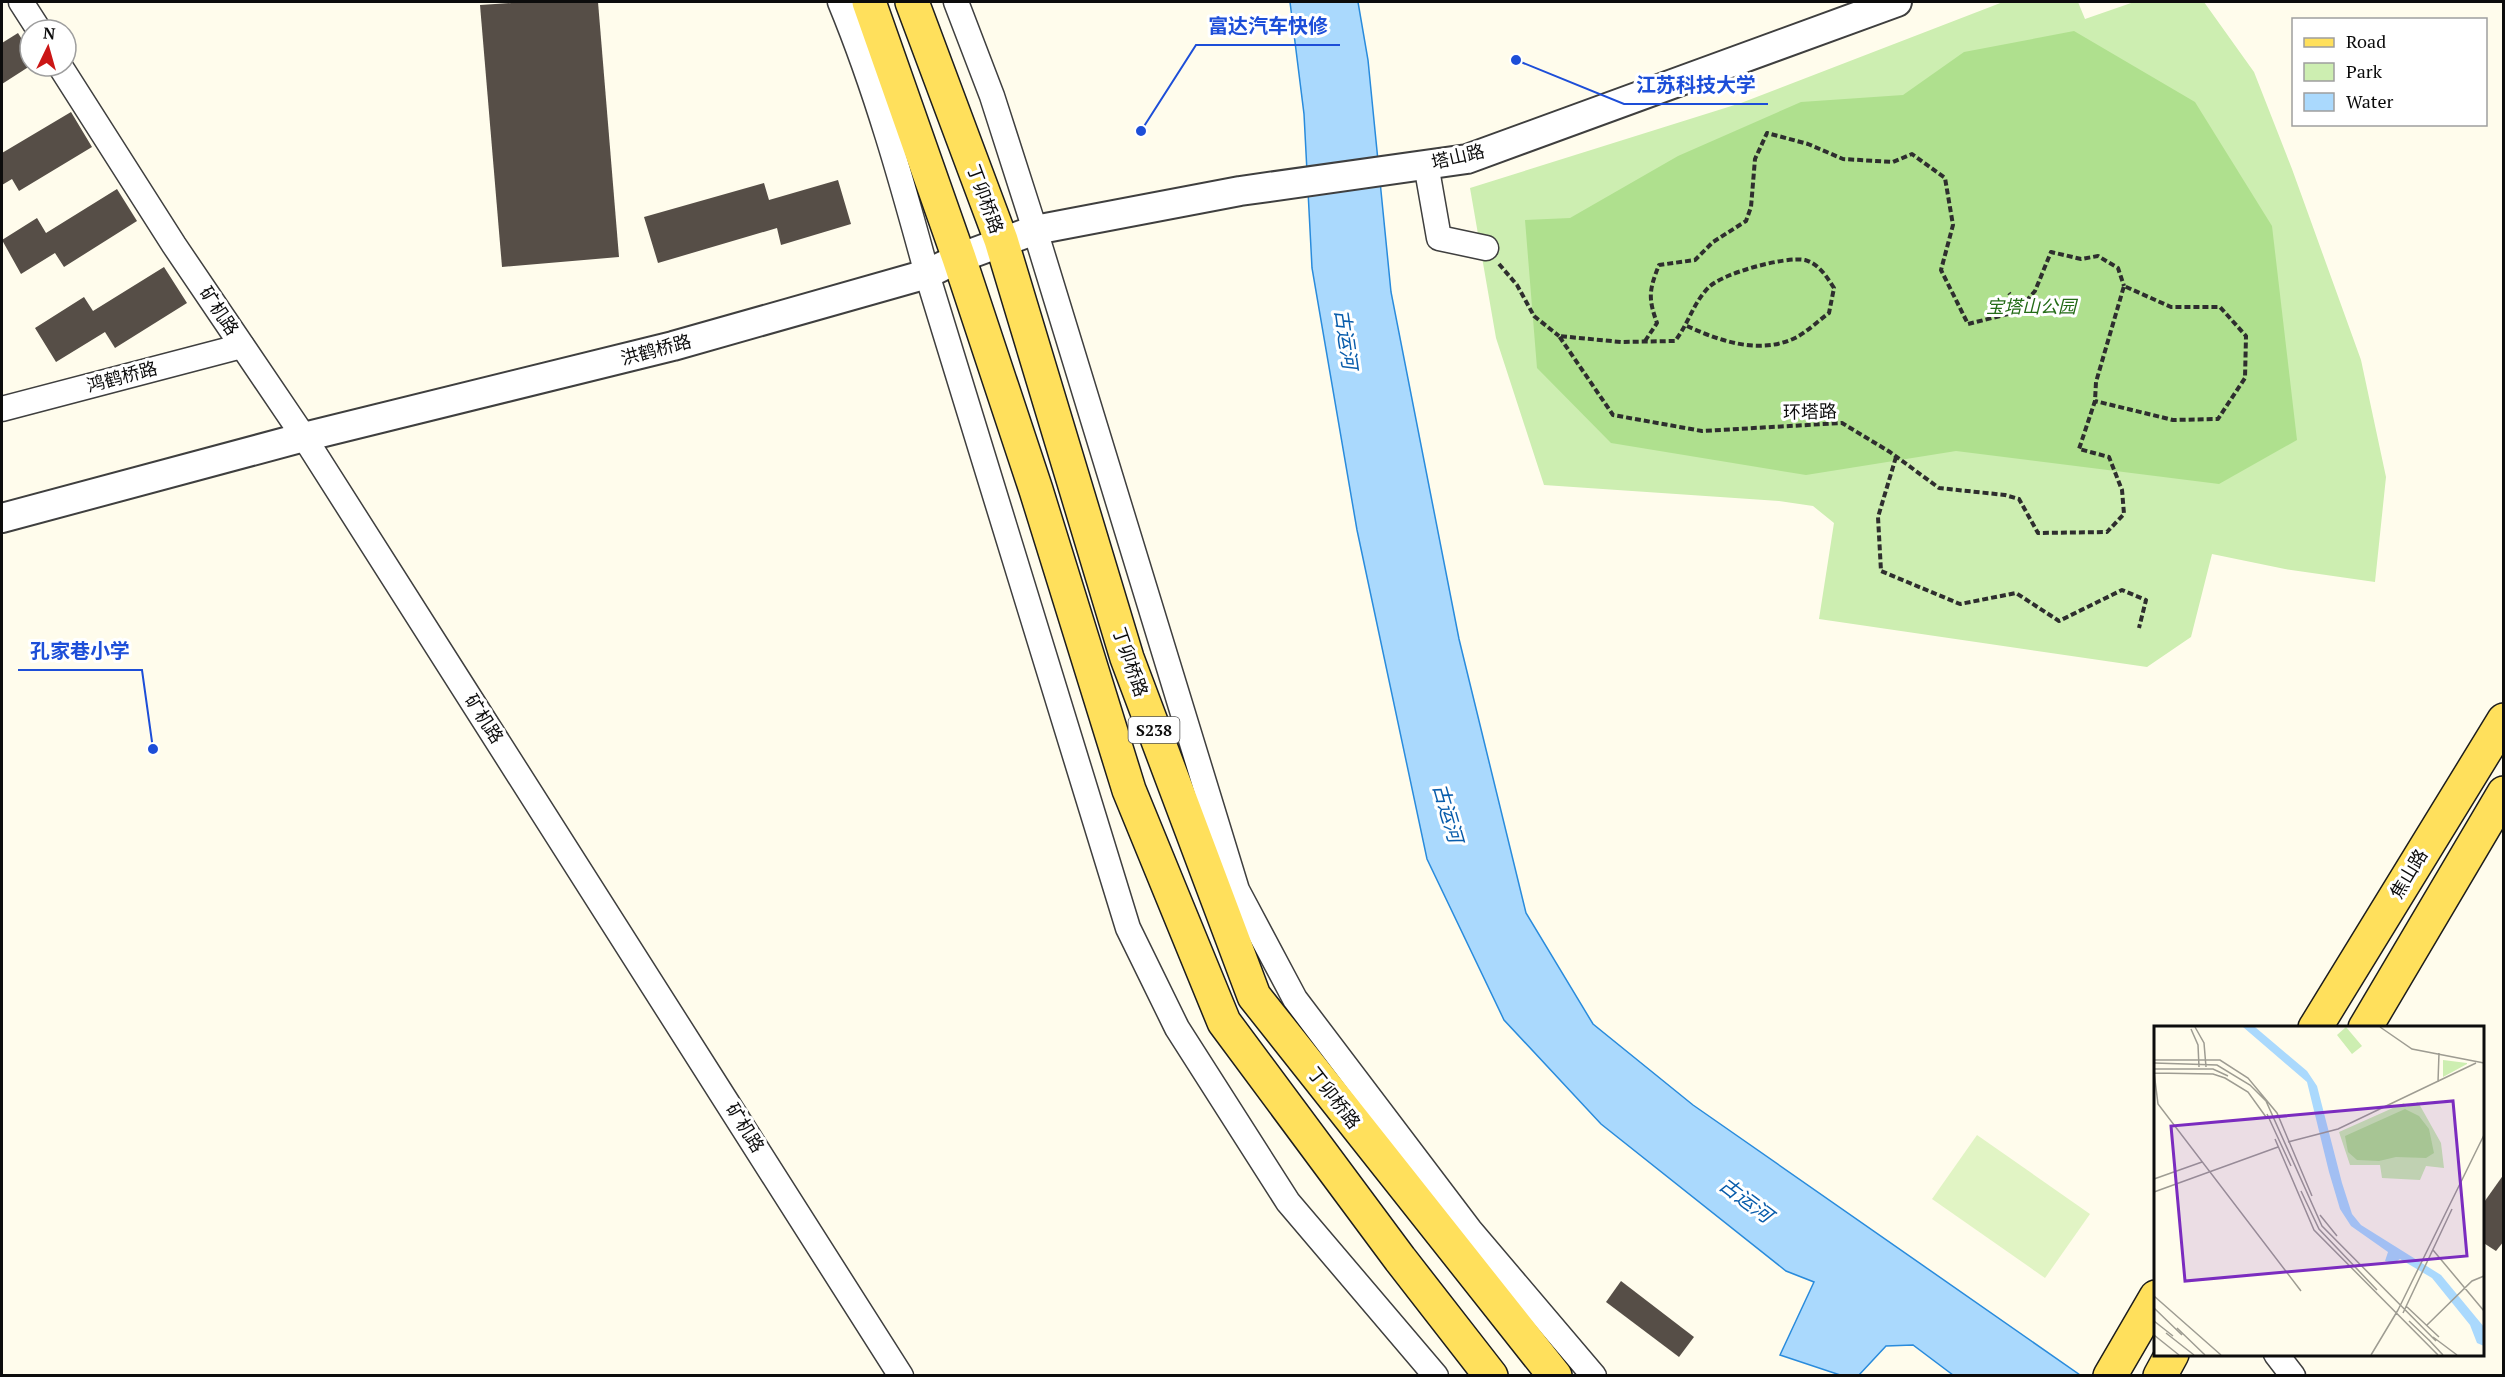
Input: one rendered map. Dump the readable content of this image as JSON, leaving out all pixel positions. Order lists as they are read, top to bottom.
{
  "streets": {
    "main road": ["丁卯桥路", "S238", "焦山路"],
    "street": [
      "塔山路",
      "矿机路",
      "洪鹤桥路",
      "鸿鹤桥路"
    ],
    "path": ["环塔路"]
  },
  "crossings": [
    ["塔山路", "丁卯桥路"],
    ["塔山路", "洪鹤桥路"],
    ["丁卯桥路", "洪鹤桥路"],
    ["矿机路", "洪鹤桥路"],
    ["矿机路", "鸿鹤桥路"],
    ["洪鹤桥路", "S238"]
  ],
  "water": ["古运河"],
  "parks": ["宝塔山公园"],
  "places": ["江苏科技大学", "富达汽车快修", "孔家巷小学"],
  "legend": ["Road", "Park", "Water"],
  "north": "top"
}
